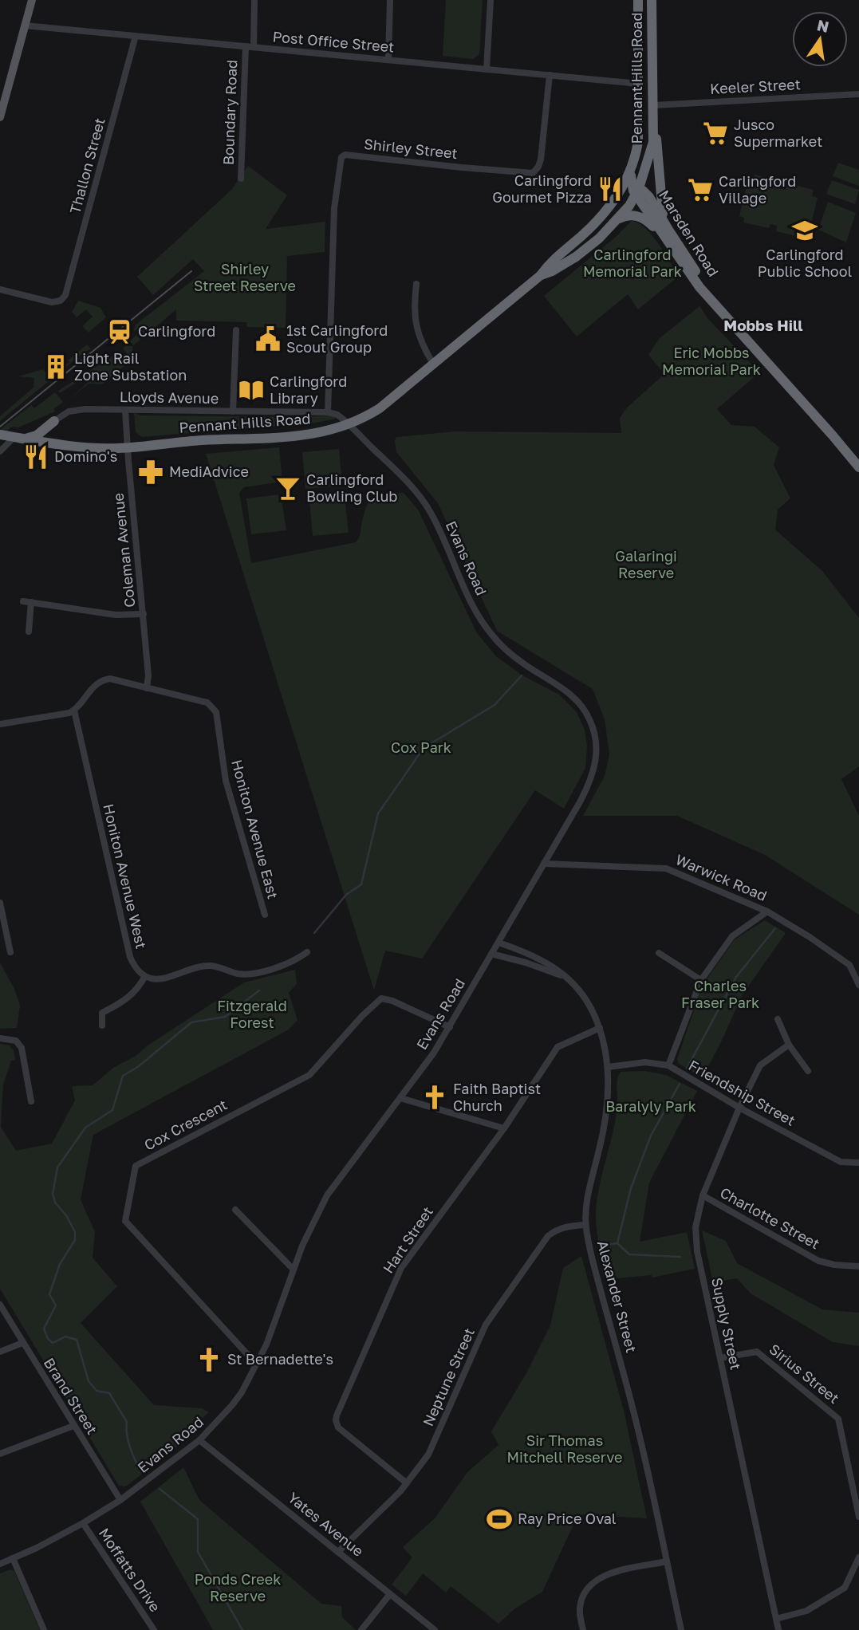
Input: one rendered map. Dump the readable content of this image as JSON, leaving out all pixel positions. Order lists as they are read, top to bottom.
{
  "streets": {
    "highway": ["Pennant Hills Road", "Marsden Road"],
    "street": [
      "Post Office Street",
      "Keeler Street",
      "Boundary Road",
      "Shirley Street",
      "Thallon Street",
      "Lloyds Avenue",
      "Coleman Avenue",
      "Evans Road",
      "Honiton Avenue East",
      "Honiton Avenue West",
      "Warwick Road",
      "Friendship Street",
      "Cox Crescent",
      "Charlotte Street",
      "Hart Street",
      "Alexander Street",
      "Supply Street",
      "Sirius Street",
      "Neptune Street",
      "Brand Street",
      "Yates Avenue",
      "Moffatts Drive"
    ]
  },
  "crossings": [
    ["Post Office Street", "Pennant Hills Road"],
    ["Post Office Street", "Boundary Road"],
    ["Post Office Street", "Shirley Street"],
    ["Post Office Street", "Thallon Street"],
    ["Pennant Hills Road", "Keeler Street"],
    ["Pennant Hills Road", "Marsden Road"],
    ["Pennant Hills Road", "Coleman Avenue"],
    ["Pennant Hills Road", "Evans Road"],
    ["Shirley Street", "Lloyds Avenue"],
    ["Lloyds Avenue", "Coleman Avenue"],
    ["Coleman Avenue", "Honiton Avenue East"],
    ["Evans Road", "Warwick Road"],
    ["Evans Road", "Cox Crescent"],
    ["Evans Road", "Alexander Street"],
    ["Evans Road", "Brand Street"],
    ["Evans Road", "Yates Avenue"],
    ["Evans Road", "Moffatts Drive"],
    ["Honiton Avenue East", "Honiton Avenue West"],
    ["Friendship Street", "Alexander Street"],
    ["Friendship Street", "Supply Street"],
    ["Charlotte Street", "Supply Street"],
    ["Hart Street", "Alexander Street"],
    ["Hart Street", "Neptune Street"],
    ["Alexander Street", "Neptune Street"],
    ["Supply Street", "Sirius Street"],
    ["Neptune Street", "Yates Avenue"]
  ],
  "districts": ["Mobbs Hill"],
  "parks": [
    "Carlingford Memorial Park",
    "Shirley Street Reserve",
    "Eric Mobbs Memorial Park",
    "Galaringi Reserve",
    "Cox Park",
    "Charles Fraser Park",
    "Fitzgerald Forest",
    "Baralyly Park",
    "Sir Thomas Mitchell Reserve",
    "Ponds Creek Reserve"
  ],
  "places": {
    "supermarket": ["Jusco Supermarket", "Carlingford Village"],
    "restaurant": ["Carlingford Gourmet Pizza", "Domino's"],
    "school or university": ["Carlingford Public School"],
    "station": ["Carlingford"],
    "public building": ["1st Carlingford Scout Group"],
    "building": ["Light Rail Zone Substation"],
    "library": ["Carlingford Library"],
    "pharmacy": ["MediAdvice"],
    "bar": ["Carlingford Bowling Club"],
    "church": ["Faith Baptist Church", "St Bernadette's"],
    "sports": ["Ray Price Oval"]
  },
  "north": "top"
}
